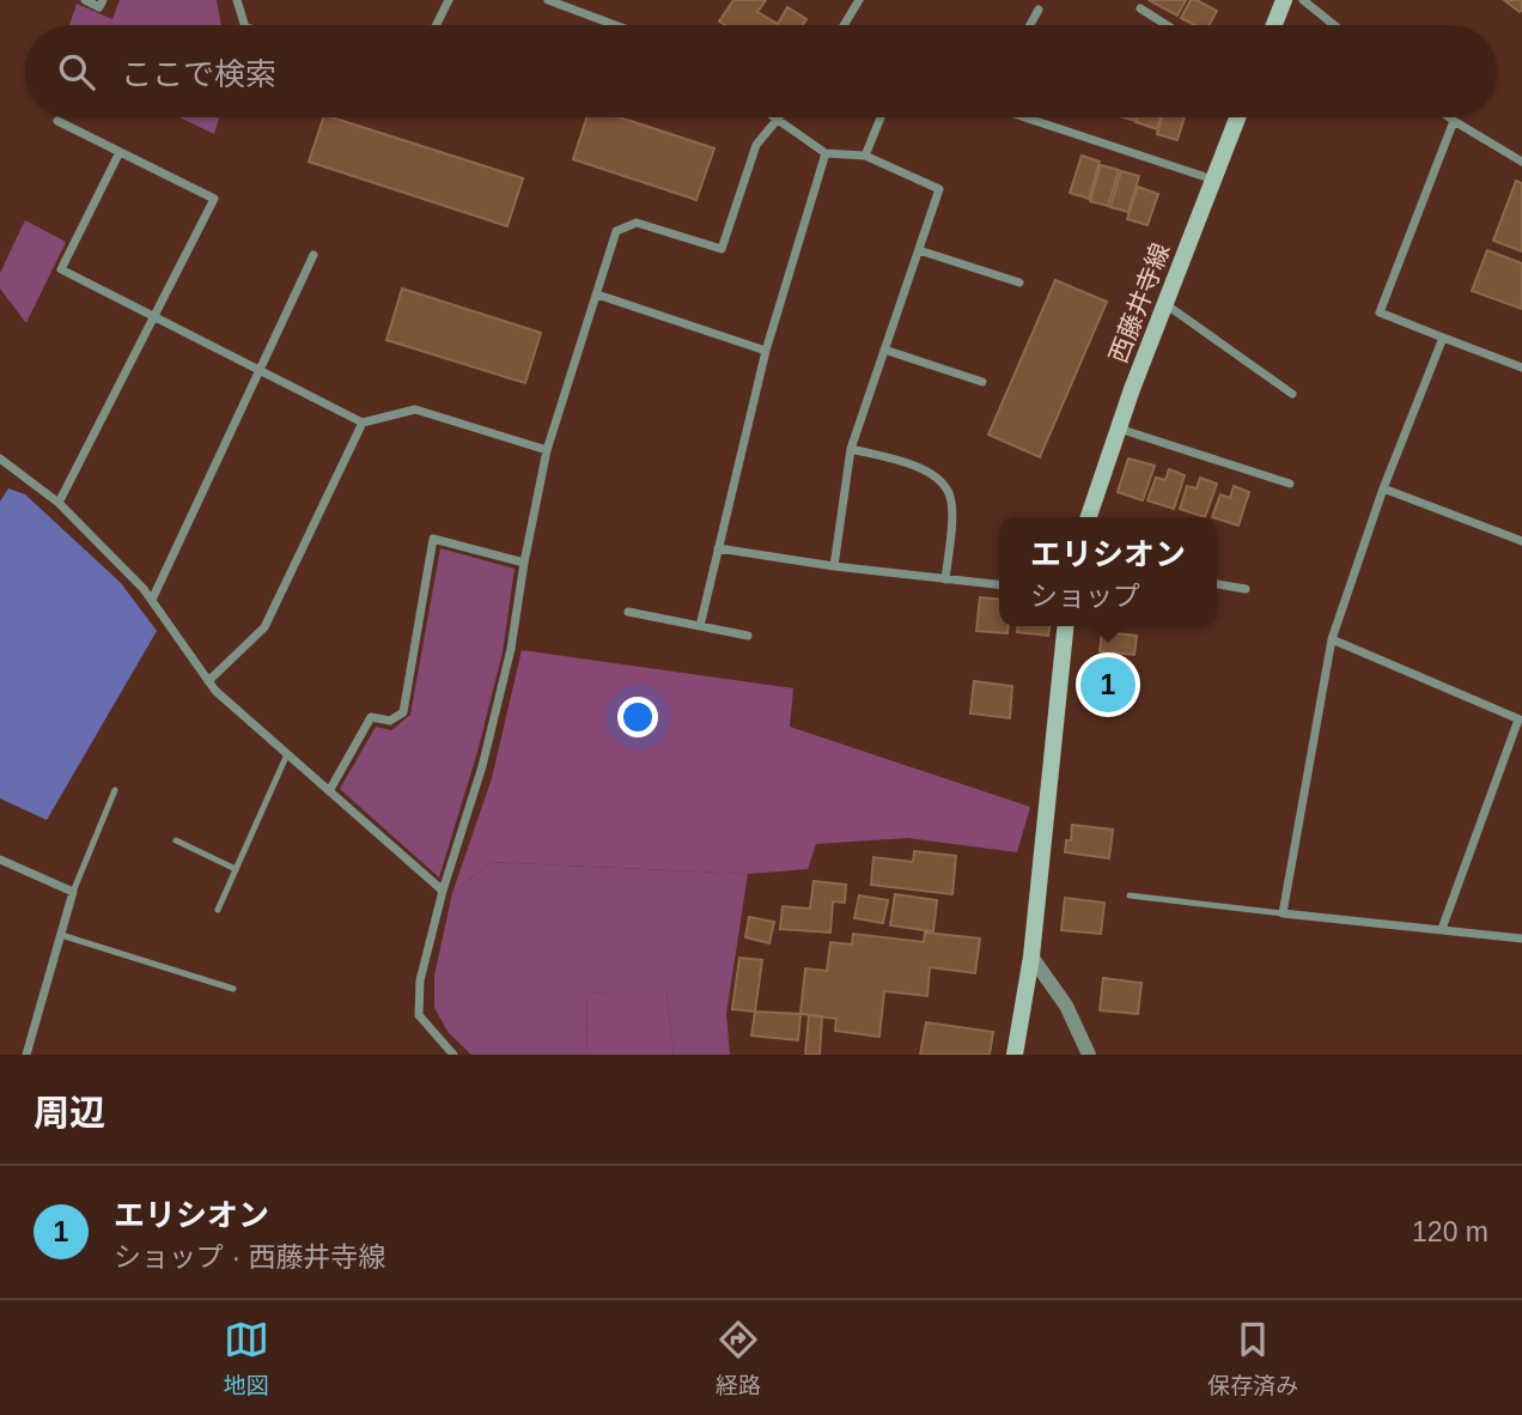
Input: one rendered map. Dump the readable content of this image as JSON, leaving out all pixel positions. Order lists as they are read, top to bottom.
{
  "streets": {
    "main road": ["西藤井寺線"]
  },
  "page": {
    "search": "ここで検索",
    "popup": ["エリシオン", "ショップ"],
    "pins": "1",
    "heading": "周辺",
    "list": [
      {
        "mark": "1",
        "name": "エリシオン",
        "note": "ショップ · 西藤井寺線",
        "value": "120 m"
      }
    ],
    "nav": ["地図", "経路", "保存済み"]
  }
}
